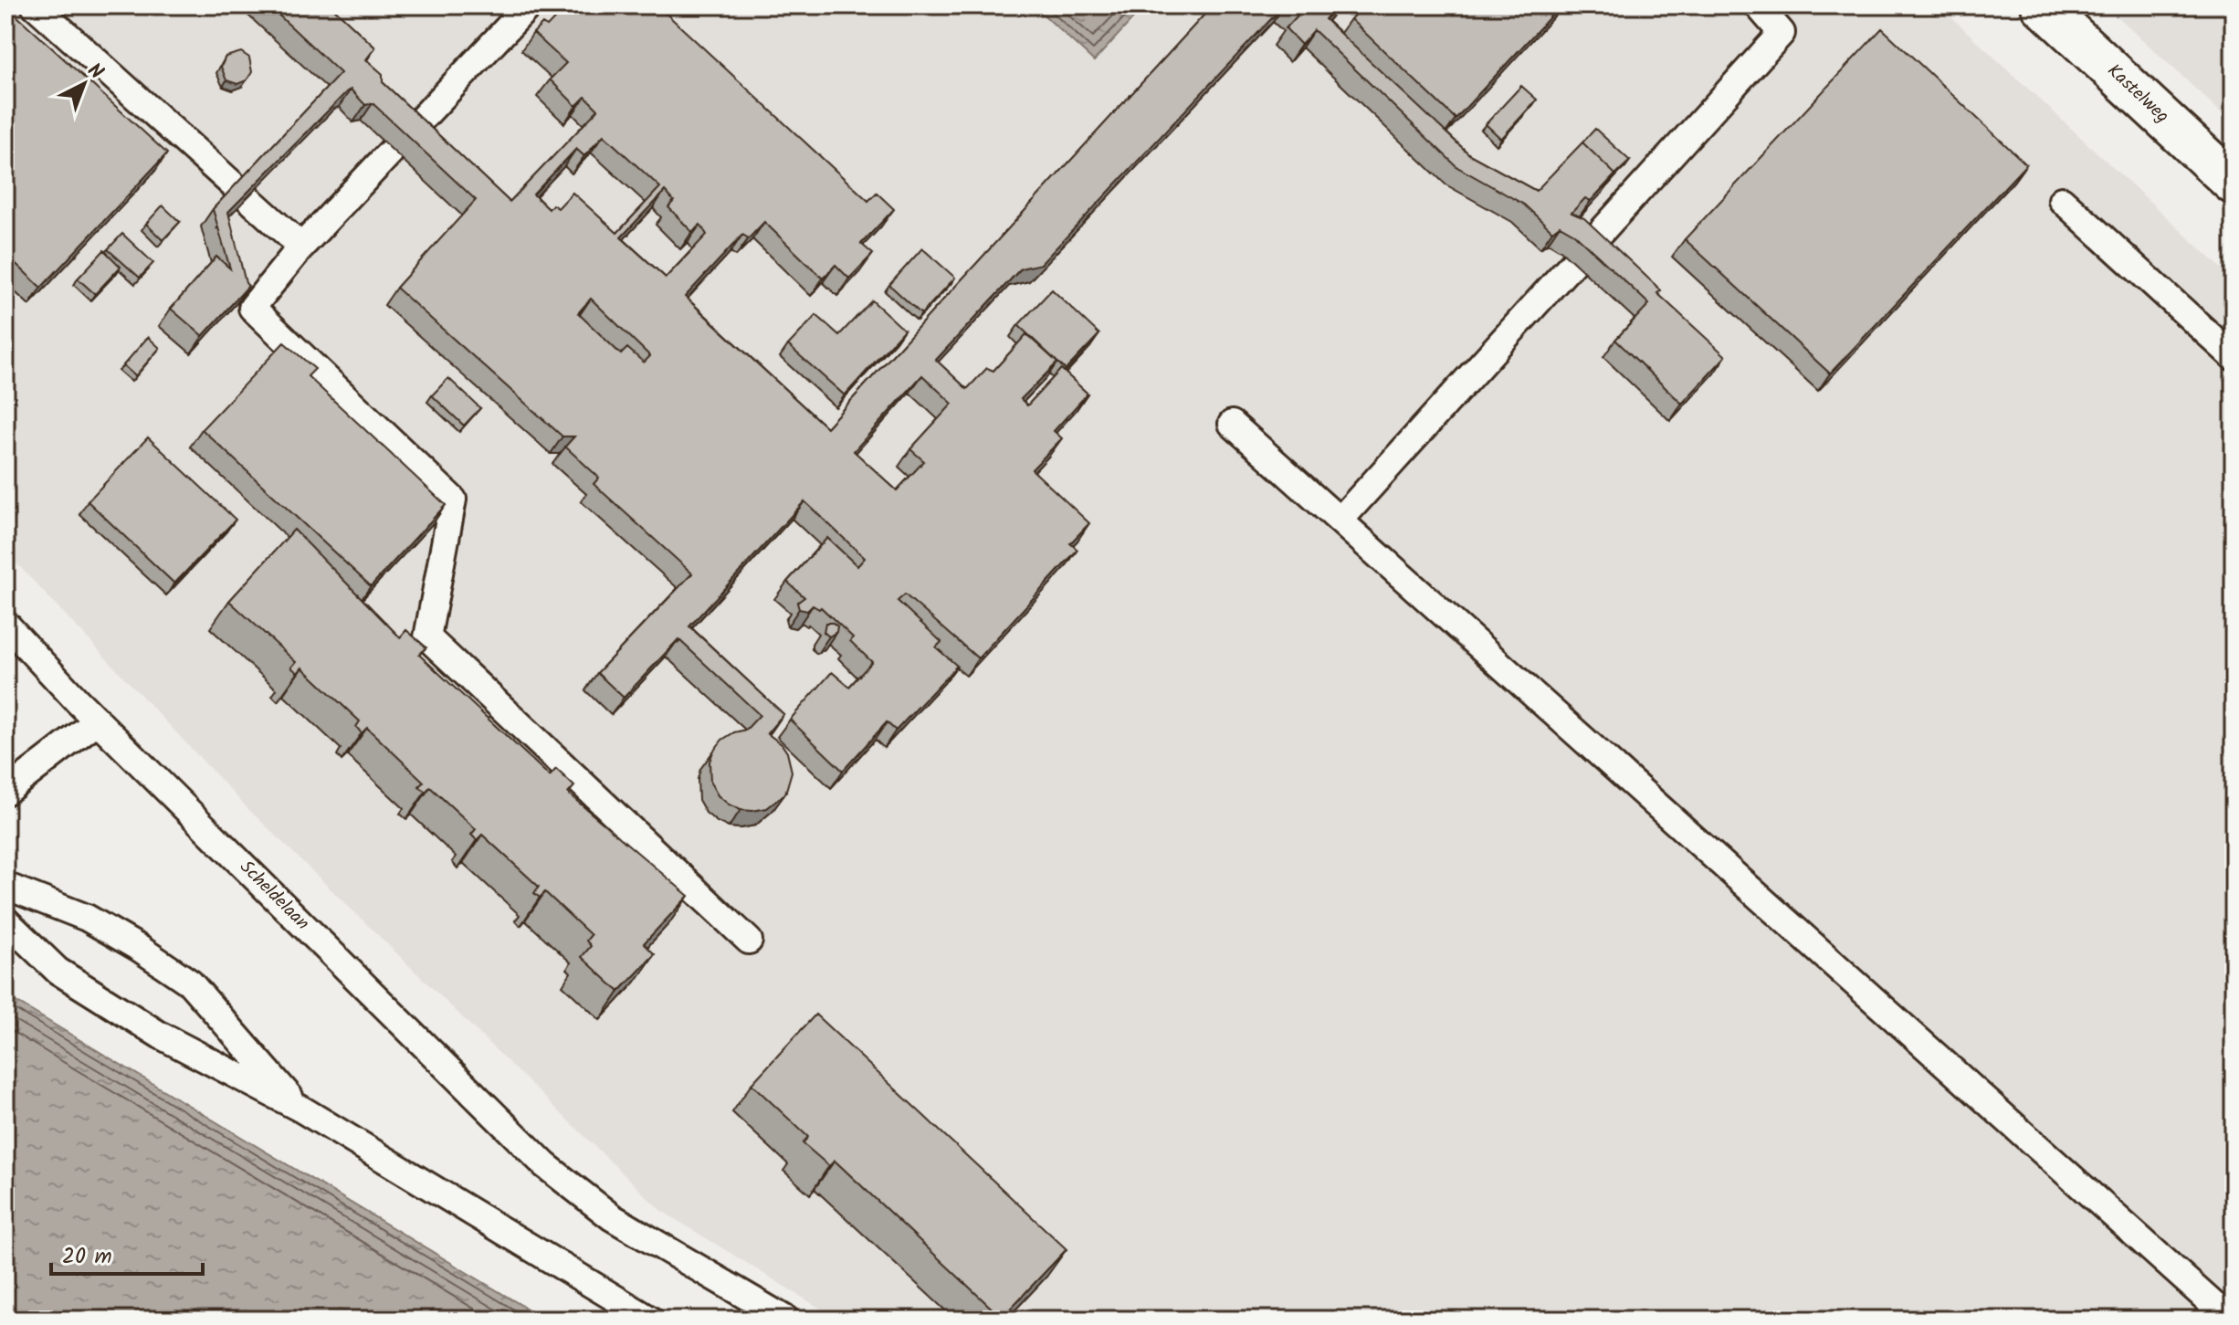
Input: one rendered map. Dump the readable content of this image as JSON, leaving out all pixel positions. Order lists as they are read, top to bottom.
{
  "streets": {
    "main road": ["Kastelweg"],
    "lane": ["Scheldelaan"]
  },
  "scale_bar": "20 m",
  "north": "top right"
}
